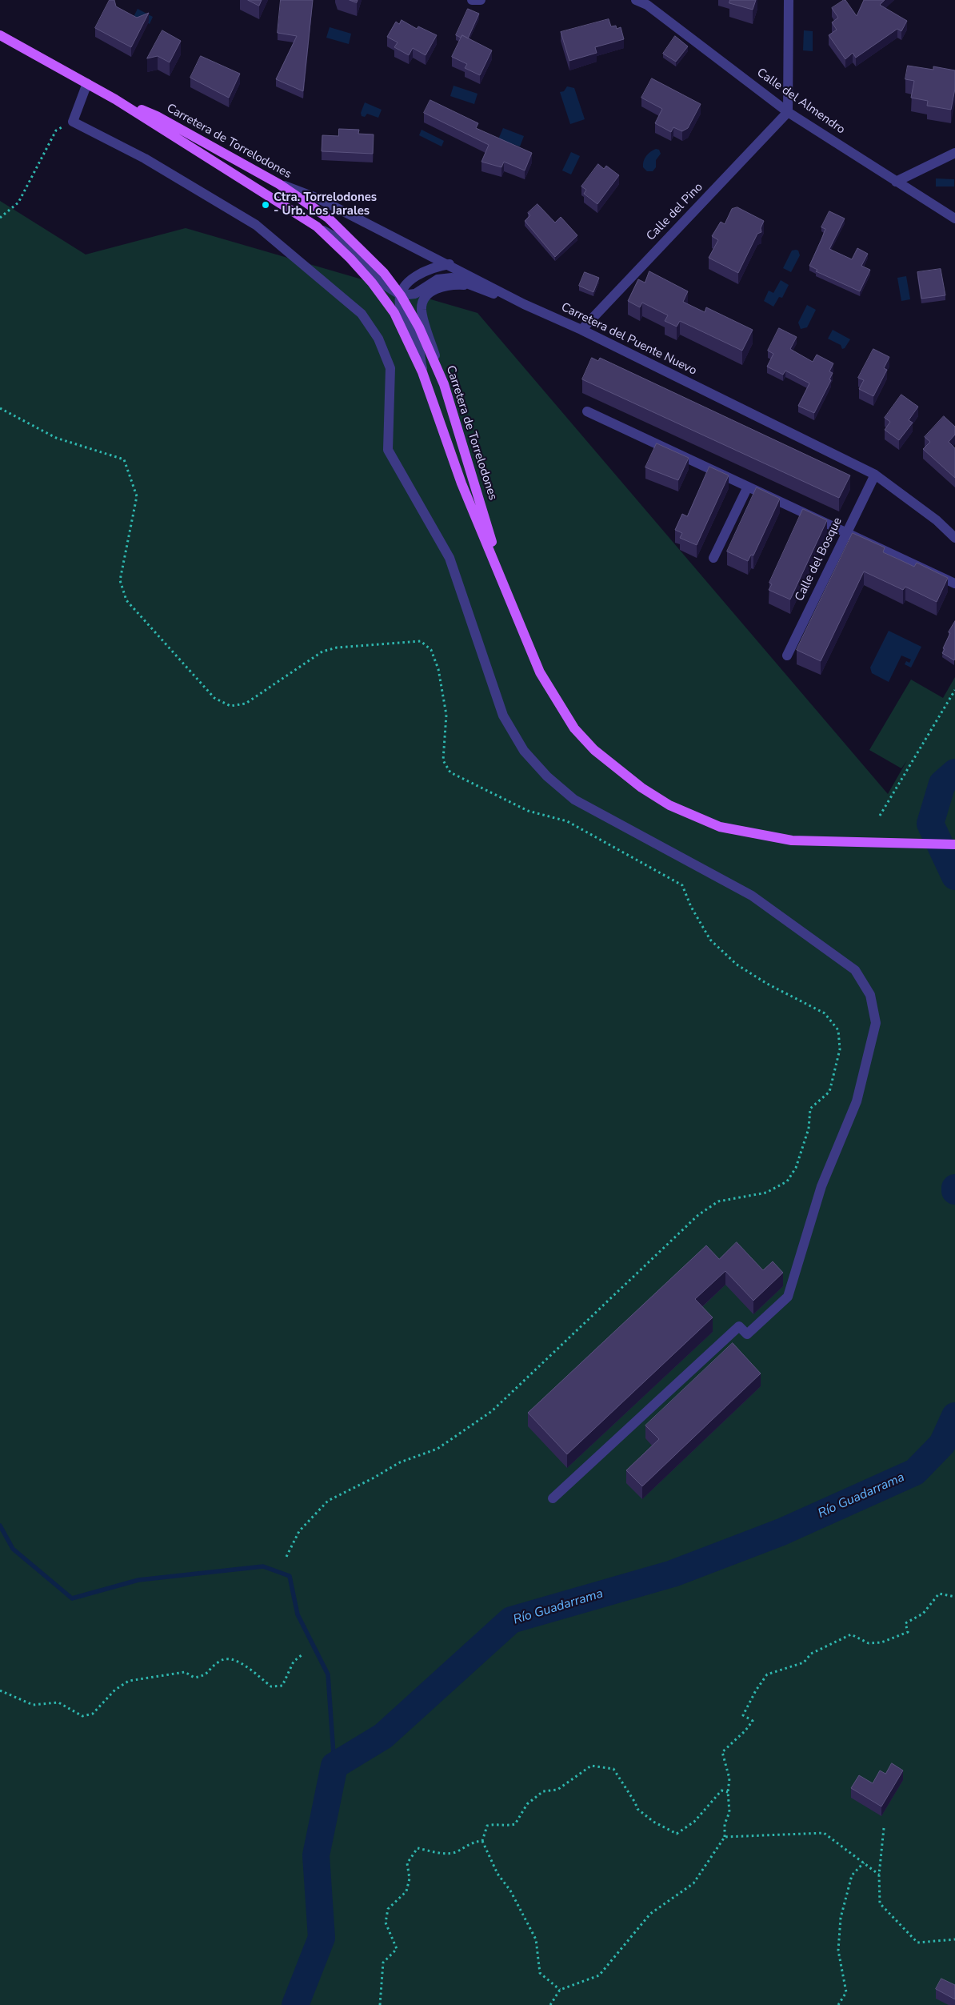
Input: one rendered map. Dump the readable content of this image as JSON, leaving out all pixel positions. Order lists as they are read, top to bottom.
{
  "streets": {
    "main road": ["Carretera de Torrelodones"],
    "street": [
      "Calle del Almendro",
      "Calle del Pino",
      "Carretera del Puente Nuevo",
      "Calle del Bosque"
    ]
  },
  "crossings": [
    ["Calle del Almendro", "Calle del Pino"],
    ["Carretera de Torrelodones", "Carretera del Puente Nuevo"],
    ["Calle del Pino", "Carretera del Puente Nuevo"],
    ["Carretera del Puente Nuevo", "Calle del Bosque"]
  ],
  "water": ["Río Guadarrama"],
  "places": ["Ctra. Torrelodones - Urb. Los Jarales"]
}
